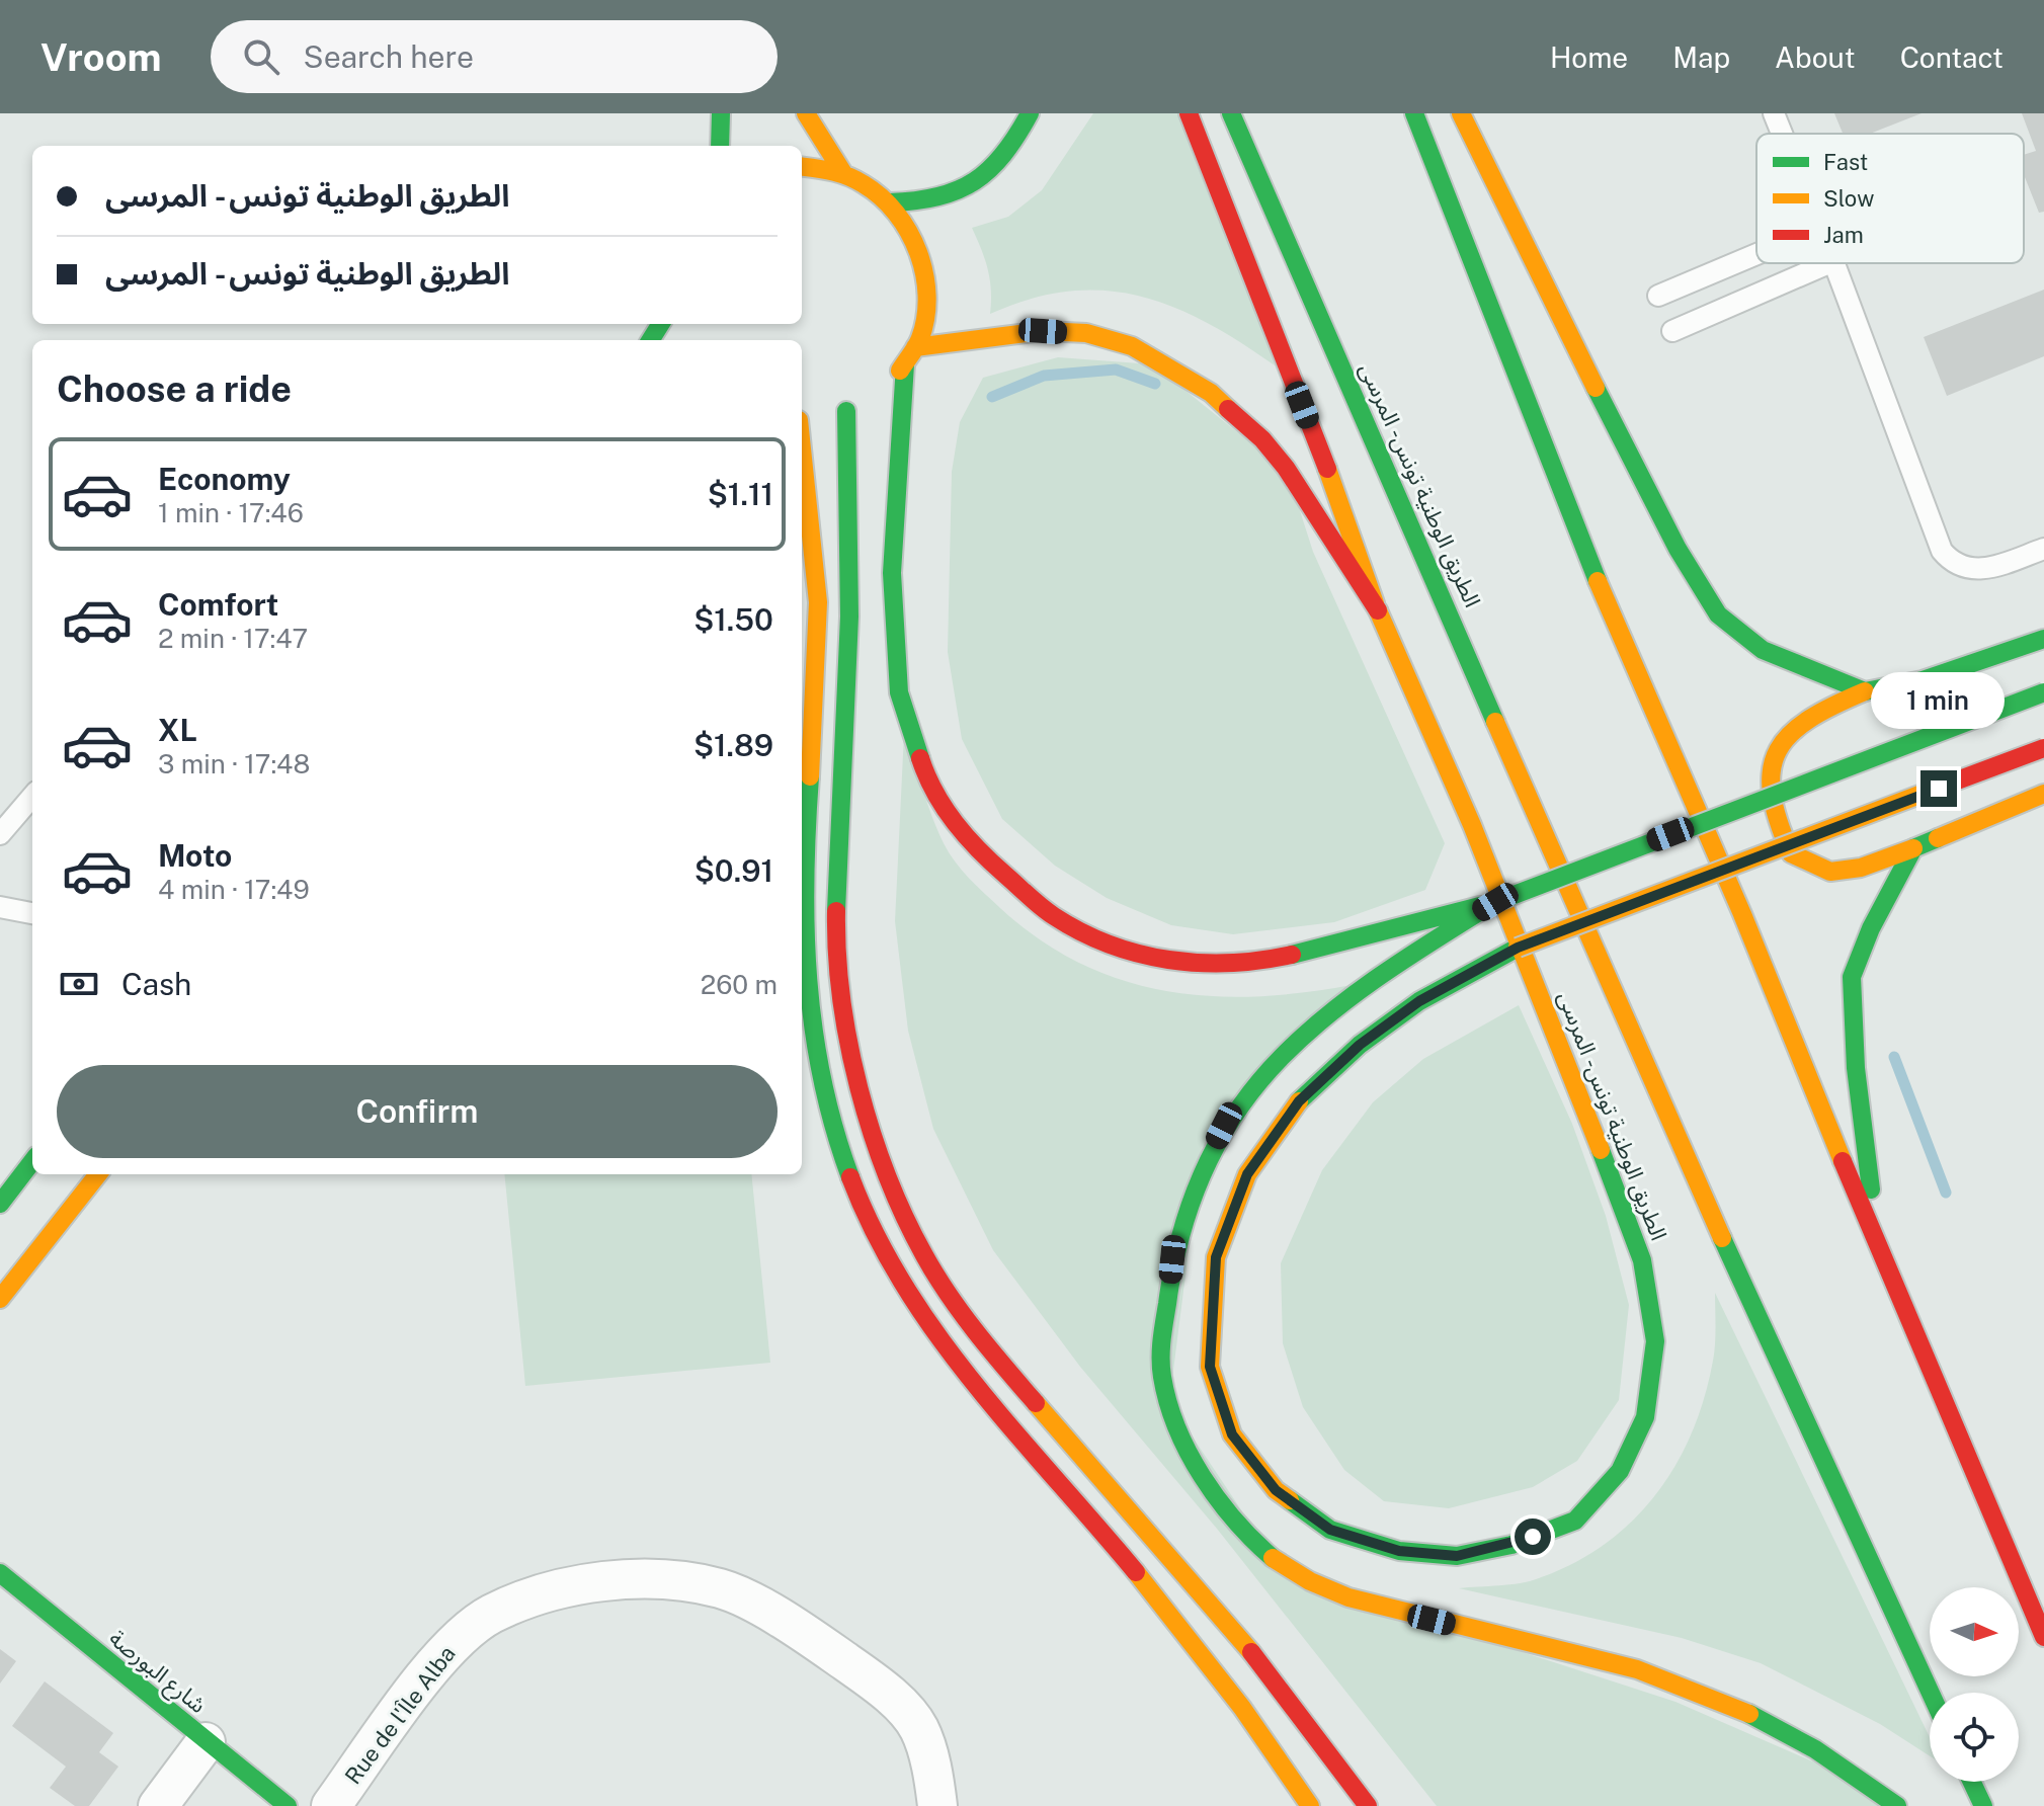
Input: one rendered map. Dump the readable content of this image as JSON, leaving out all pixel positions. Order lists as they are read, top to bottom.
{
  "streets": {
    "main road": ["الطريق الوطنية تونس - المرسى", "شارع البورصة"],
    "street": ["Rue de l'Île Alba"]
  },
  "legend": ["Fast", "Slow", "Jam"],
  "north": "right",
  "page": {
    "header": "Vroom",
    "search": "Search here",
    "nav": [
      "Home",
      "Map",
      "About",
      "Contact"
    ],
    "banner": ["الطريق الوطنية تونس - المرسى", "الطريق الوطنية تونس - المرسى"],
    "heading": "Choose a ride",
    "list": [
      {
        "name": "Economy",
        "note": "1 min · 17:46",
        "value": "$1.11"
      },
      {
        "name": "Comfort",
        "note": "2 min · 17:47",
        "value": "$1.50"
      },
      {
        "name": "XL",
        "note": "3 min · 17:48",
        "value": "$1.89"
      },
      {
        "name": "Moto",
        "note": "4 min · 17:49",
        "value": "$0.91"
      }
    ],
    "bubble": "1 min",
    "pay": ["Cash", "260 m"],
    "buttons": "Confirm"
  }
}
